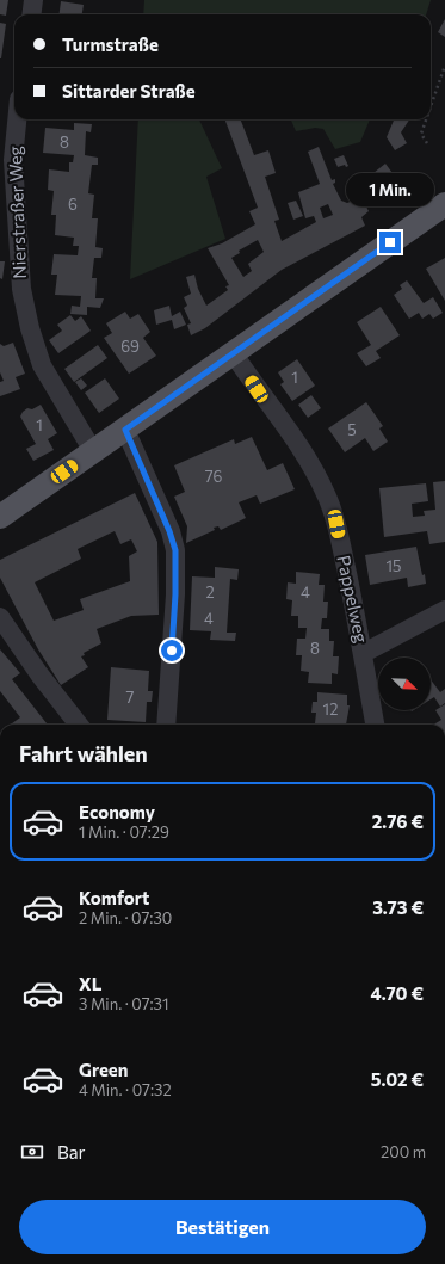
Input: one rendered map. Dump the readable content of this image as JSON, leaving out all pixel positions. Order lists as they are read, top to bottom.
{
  "streets": {
    "street": ["Nierstraßer Weg", "Pappelweg"]
  },
  "house_numbers": [
    "8",
    "6",
    "69",
    "1",
    "1",
    "5",
    "76",
    "15",
    "2",
    "4",
    "4",
    "8",
    "7",
    "12"
  ],
  "north": "bottom right",
  "page": {
    "banner": ["Turmstraße", "Sittarder Straße"],
    "bubble": "1 Min.",
    "heading": "Fahrt wählen",
    "list": [
      {
        "name": "Economy",
        "note": "1 Min. · 07:29",
        "value": "2.76 €"
      },
      {
        "name": "Komfort",
        "note": "2 Min. · 07:30",
        "value": "3.73 €"
      },
      {
        "name": "XL",
        "note": "3 Min. · 07:31",
        "value": "4.70 €"
      },
      {
        "name": "Green",
        "note": "4 Min. · 07:32",
        "value": "5.02 €"
      }
    ],
    "pay": ["Bar", "200 m"],
    "buttons": "Bestätigen"
  }
}
